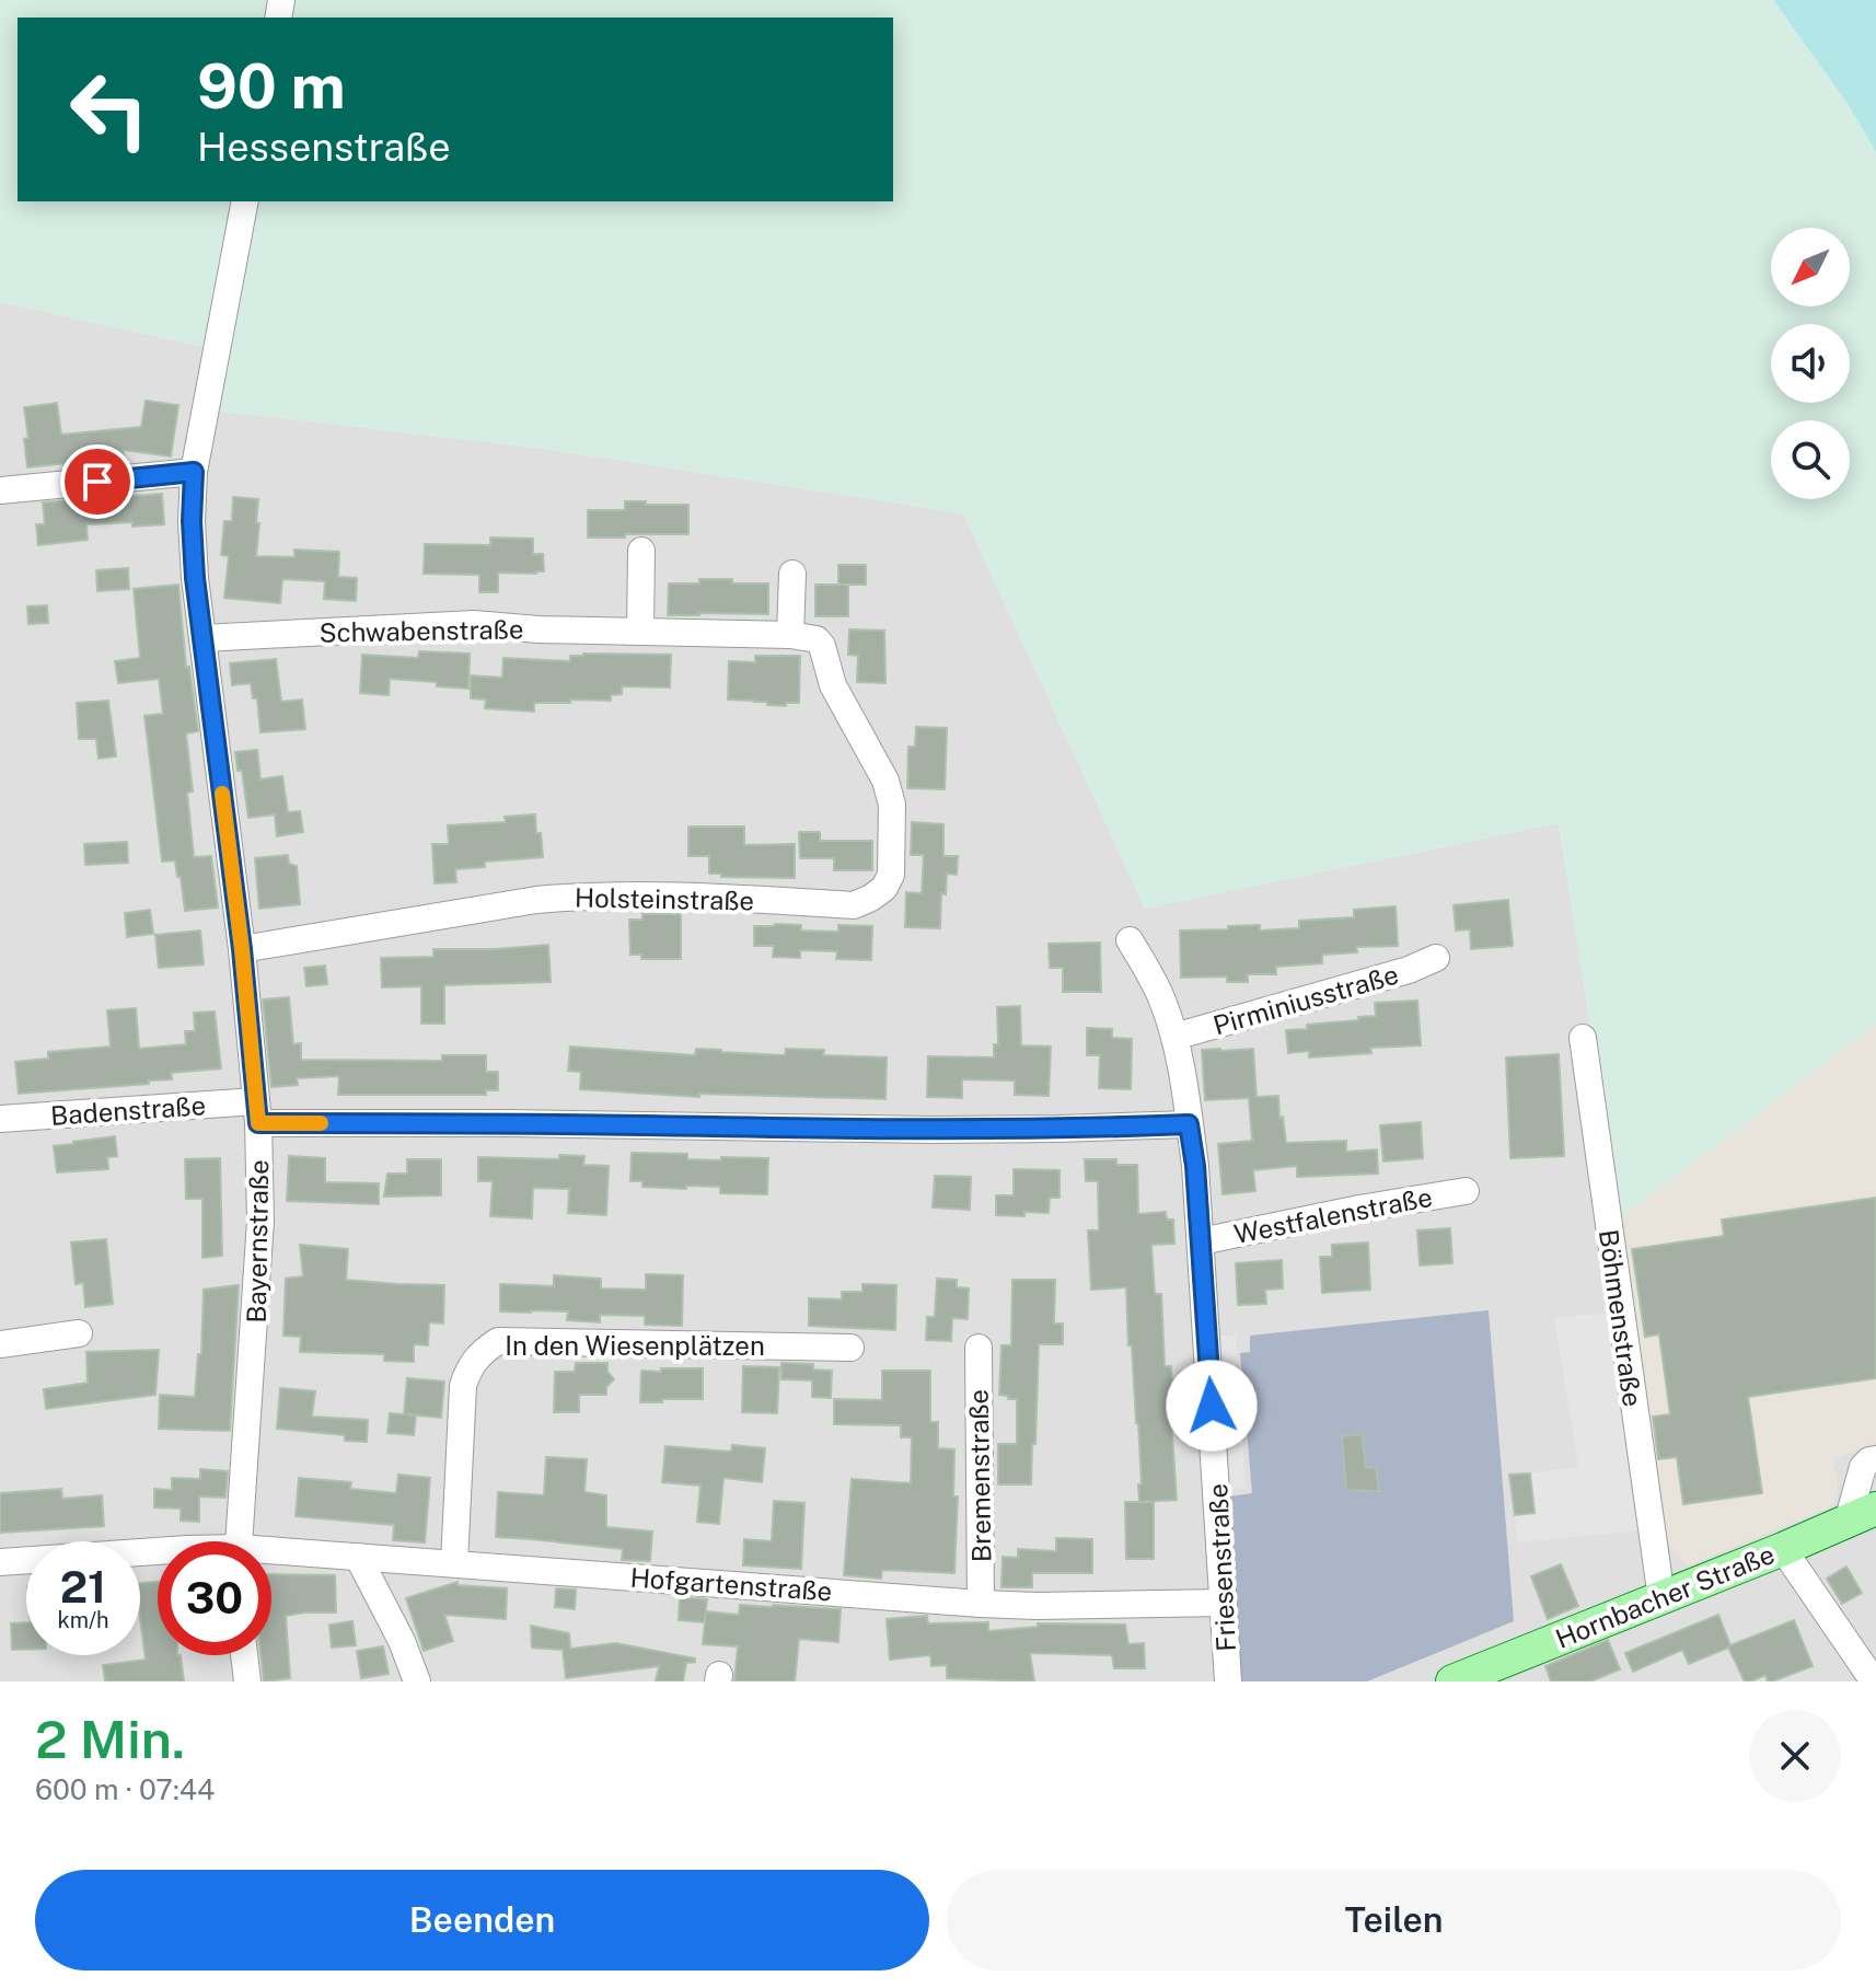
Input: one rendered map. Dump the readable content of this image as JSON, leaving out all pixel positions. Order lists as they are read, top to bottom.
{
  "streets": {
    "main road": ["Hornbacher Straße"],
    "street": [
      "Schwabenstraße",
      "Holsteinstraße",
      "Pirminiusstraße",
      "Badenstraße",
      "Westfalenstraße",
      "Bayernstraße",
      "Böhmenstraße",
      "In den Wiesenplätzen",
      "Bremenstraße",
      "Friesenstraße",
      "Hofgartenstraße"
    ]
  },
  "crossings": [
    ["Schwabenstraße", "Holsteinstraße"],
    ["Schwabenstraße", "Bayernstraße"],
    ["Holsteinstraße", "Bayernstraße"],
    ["Pirminiusstraße", "Friesenstraße"],
    ["Badenstraße", "Bayernstraße"],
    ["Badenstraße", "Friesenstraße"],
    ["Westfalenstraße", "Friesenstraße"],
    ["Böhmenstraße", "Hornbacher Straße"],
    ["In den Wiesenplätzen", "Hofgartenstraße"],
    ["Bremenstraße", "Hofgartenstraße"],
    ["Friesenstraße", "Hofgartenstraße"]
  ],
  "north": "bottom left",
  "page": {
    "turn": ["90 m", "Hessenstraße"],
    "speed": "21 km/h",
    "limit": "30",
    "heading": ["2 Min.", "600 m · 07:44"],
    "buttons": ["Beenden", "Teilen"]
  }
}
